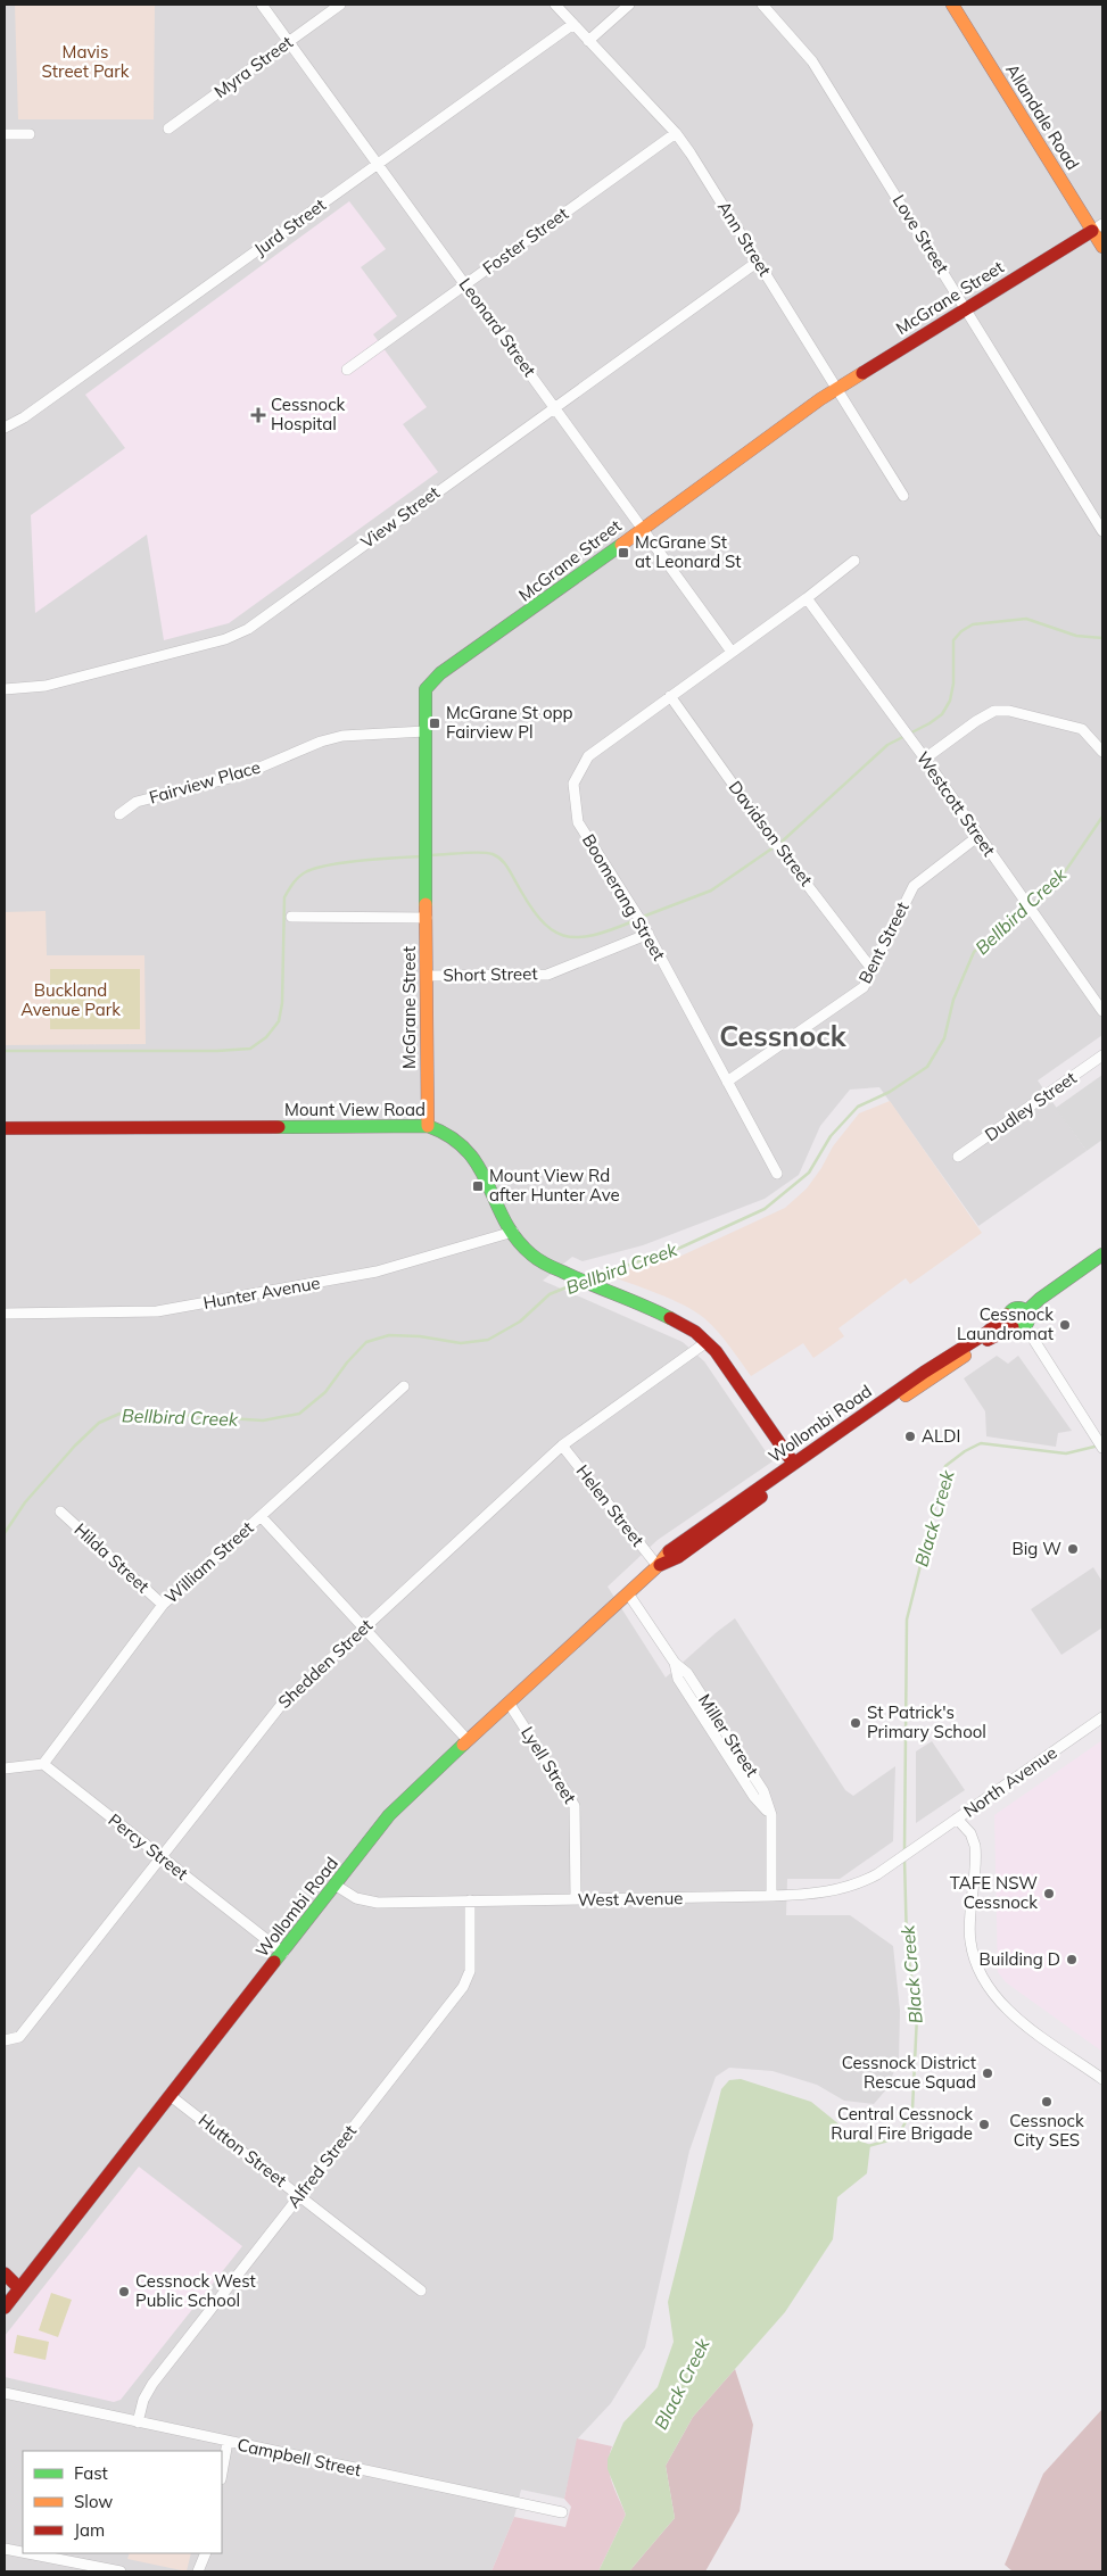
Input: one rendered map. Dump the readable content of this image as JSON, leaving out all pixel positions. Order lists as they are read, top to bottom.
{
  "streets": {
    "main road": [
      "Allandale Road",
      "McGrane Street",
      "Mount View Road",
      "Wollombi Road"
    ],
    "street": [
      "Myra Street",
      "Jurd Street",
      "Love Street",
      "Ann Street",
      "Foster Street",
      "Leonard Street",
      "View Street",
      "Fairview Place",
      "Westcott Street",
      "Davidson Street",
      "Boomerang Street",
      "Bent Street",
      "Short Street",
      "Dudley Street",
      "Hunter Avenue",
      "Helen Street",
      "Hilda Street",
      "William Street",
      "Shedden Street",
      "Miller Street",
      "Lyell Street",
      "North Avenue",
      "Percy Street",
      "West Avenue",
      "Hutton Street",
      "Alfred Street",
      "Campbell Street"
    ]
  },
  "crossings": [
    ["Myra Street", "Leonard Street"],
    ["Allandale Road", "McGrane Street"],
    ["Jurd Street", "Ann Street"],
    ["Jurd Street", "Leonard Street"],
    ["Love Street", "McGrane Street"],
    ["Ann Street", "Foster Street"],
    ["Ann Street", "McGrane Street"],
    ["Ann Street", "View Street"],
    ["Foster Street", "Leonard Street"],
    ["McGrane Street", "Leonard Street"],
    ["McGrane Street", "Fairview Place"],
    ["McGrane Street", "Short Street"],
    ["McGrane Street", "Mount View Road"],
    ["Leonard Street", "View Street"],
    ["Leonard Street", "Boomerang Street"],
    ["Westcott Street", "Boomerang Street"],
    ["Westcott Street", "Bent Street"],
    ["Davidson Street", "Boomerang Street"],
    ["Davidson Street", "Bent Street"],
    ["Boomerang Street", "Bent Street"],
    ["Boomerang Street", "Short Street"],
    ["Mount View Road", "Hunter Avenue"],
    ["Mount View Road", "Wollombi Road"],
    ["Mount View Road", "Shedden Street"],
    ["Wollombi Road", "Helen Street"],
    ["Wollombi Road", "Miller Street"],
    ["Wollombi Road", "Lyell Street"],
    ["Wollombi Road", "Percy Street"],
    ["Wollombi Road", "West Avenue"],
    ["Wollombi Road", "Hutton Street"],
    ["Helen Street", "Shedden Street"],
    ["Hilda Street", "William Street"],
    ["William Street", "Percy Street"],
    ["Shedden Street", "Percy Street"],
    ["Miller Street", "West Avenue"],
    ["Lyell Street", "West Avenue"],
    ["North Avenue", "West Avenue"],
    ["West Avenue", "Alfred Street"],
    ["Hutton Street", "Alfred Street"],
    ["Alfred Street", "Campbell Street"]
  ],
  "districts": ["Cessnock"],
  "water": ["Bellbird Creek", "Black Creek"],
  "parks": ["Mavis Street Park", "Buckland Avenue Park"],
  "places": {
    "health": ["Cessnock Hospital"],
    "transit": ["McGrane St at Leonard St", "McGrane St opp Fairview Pl", "Mount View Rd after Hunter Ave"],
    "other": [
      "Cessnock Laundromat",
      "ALDI",
      "Big W",
      "St Patrick's Primary School",
      "TAFE NSW Cessnock",
      "Building D",
      "Cessnock District Rescue Squad",
      "Cessnock City SES",
      "Central Cessnock Rural Fire Brigade",
      "Cessnock West Public School"
    ]
  },
  "legend": ["Fast", "Slow", "Jam"]
}
